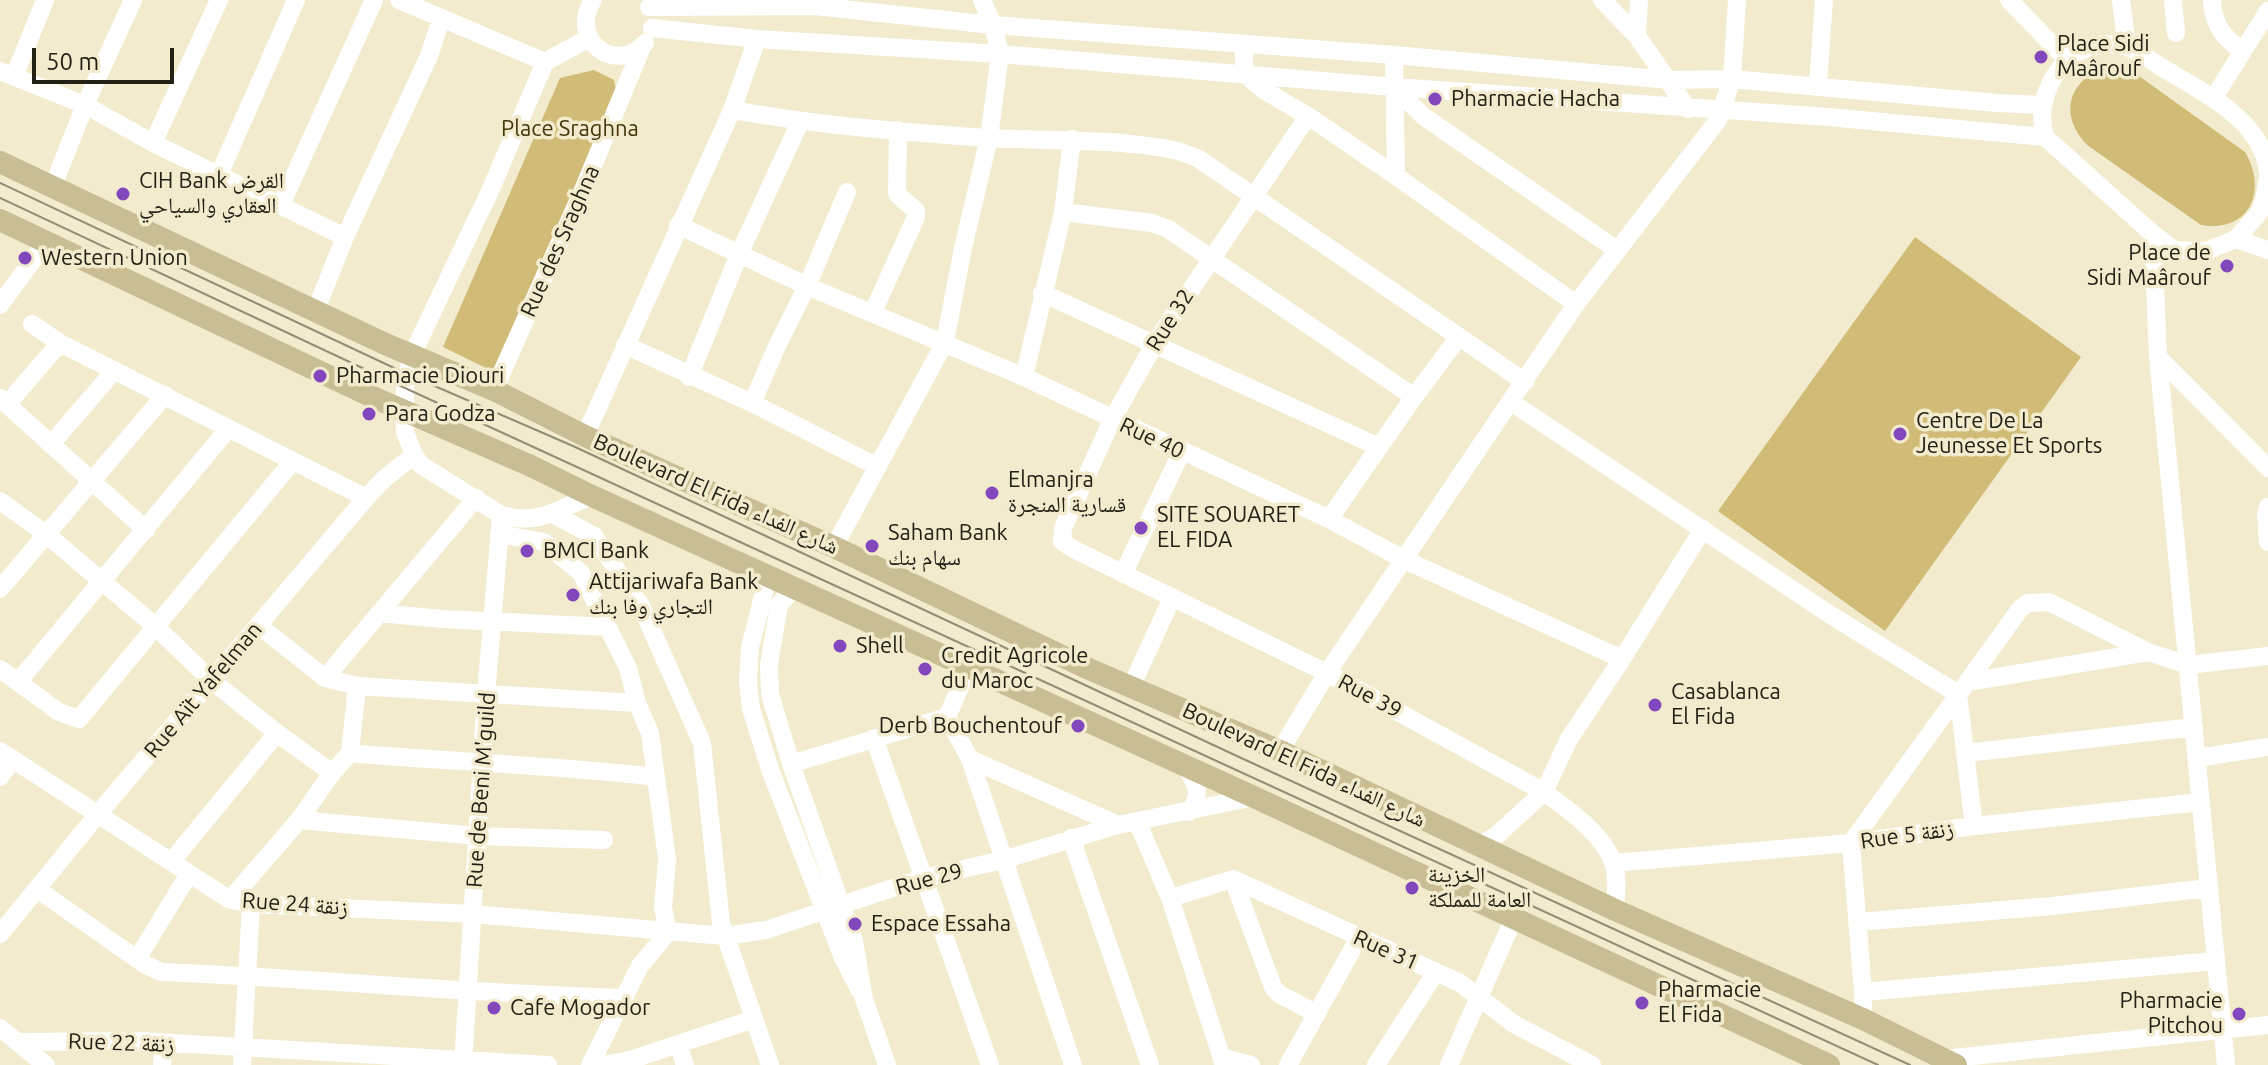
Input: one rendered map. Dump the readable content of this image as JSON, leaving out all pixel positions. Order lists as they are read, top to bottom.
{
  "streets": {
    "main road": ["Boulevard El Fida شارع الفداء"],
    "street": [
      "Rue des Sraghna",
      "Rue 32",
      "Rue 40",
      "Rue Aït Yafelman",
      "Rue 39",
      "Rue de Beni M'guild",
      "Rue 5 زنقة",
      "Rue 29",
      "Rue 24 زنقة",
      "Rue 31",
      "Rue 22 زنقة"
    ]
  },
  "crossings": [
    ["Rue des Sraghna", "Boulevard El Fida شارع الفداء"],
    ["Rue 32", "Rue 40"],
    ["Rue 32", "Rue 39"],
    ["Rue 39", "Rue 5 زنقة"],
    ["Rue de Beni M'guild", "Rue 24 زنقة"],
    ["Rue de Beni M'guild", "Rue 22 زنقة"],
    ["Rue 29", "Rue 24 زنقة"]
  ],
  "parks": ["Place Sraghna"],
  "places": [
    "Place Sidi Maârouf",
    "Pharmacie Hacha",
    "CIH Bank القرض العقاري والسياحي",
    "Western Union",
    "Place de Sidi Maârouf",
    "Pharmacie Diouri",
    "Para Godza",
    "Centre De La Jeunesse Et Sports",
    "Elmanjra قسارية المنجرة",
    "SITE SOUARET EL FIDA",
    "Saham Bank سهام بنك",
    "BMCI Bank",
    "Attijariwafa Bank التجاري وفا بنك",
    "Shell",
    "Credit Agricole du Maroc",
    "Casablanca El Fida",
    "Derb Bouchentouf",
    "الخزينة العامة للمملكة",
    "Espace Essaha",
    "Pharmacie El Fida",
    "Cafe Mogador",
    "Pharmacie Pitchou"
  ],
  "scale_bar": "50 m"
}
